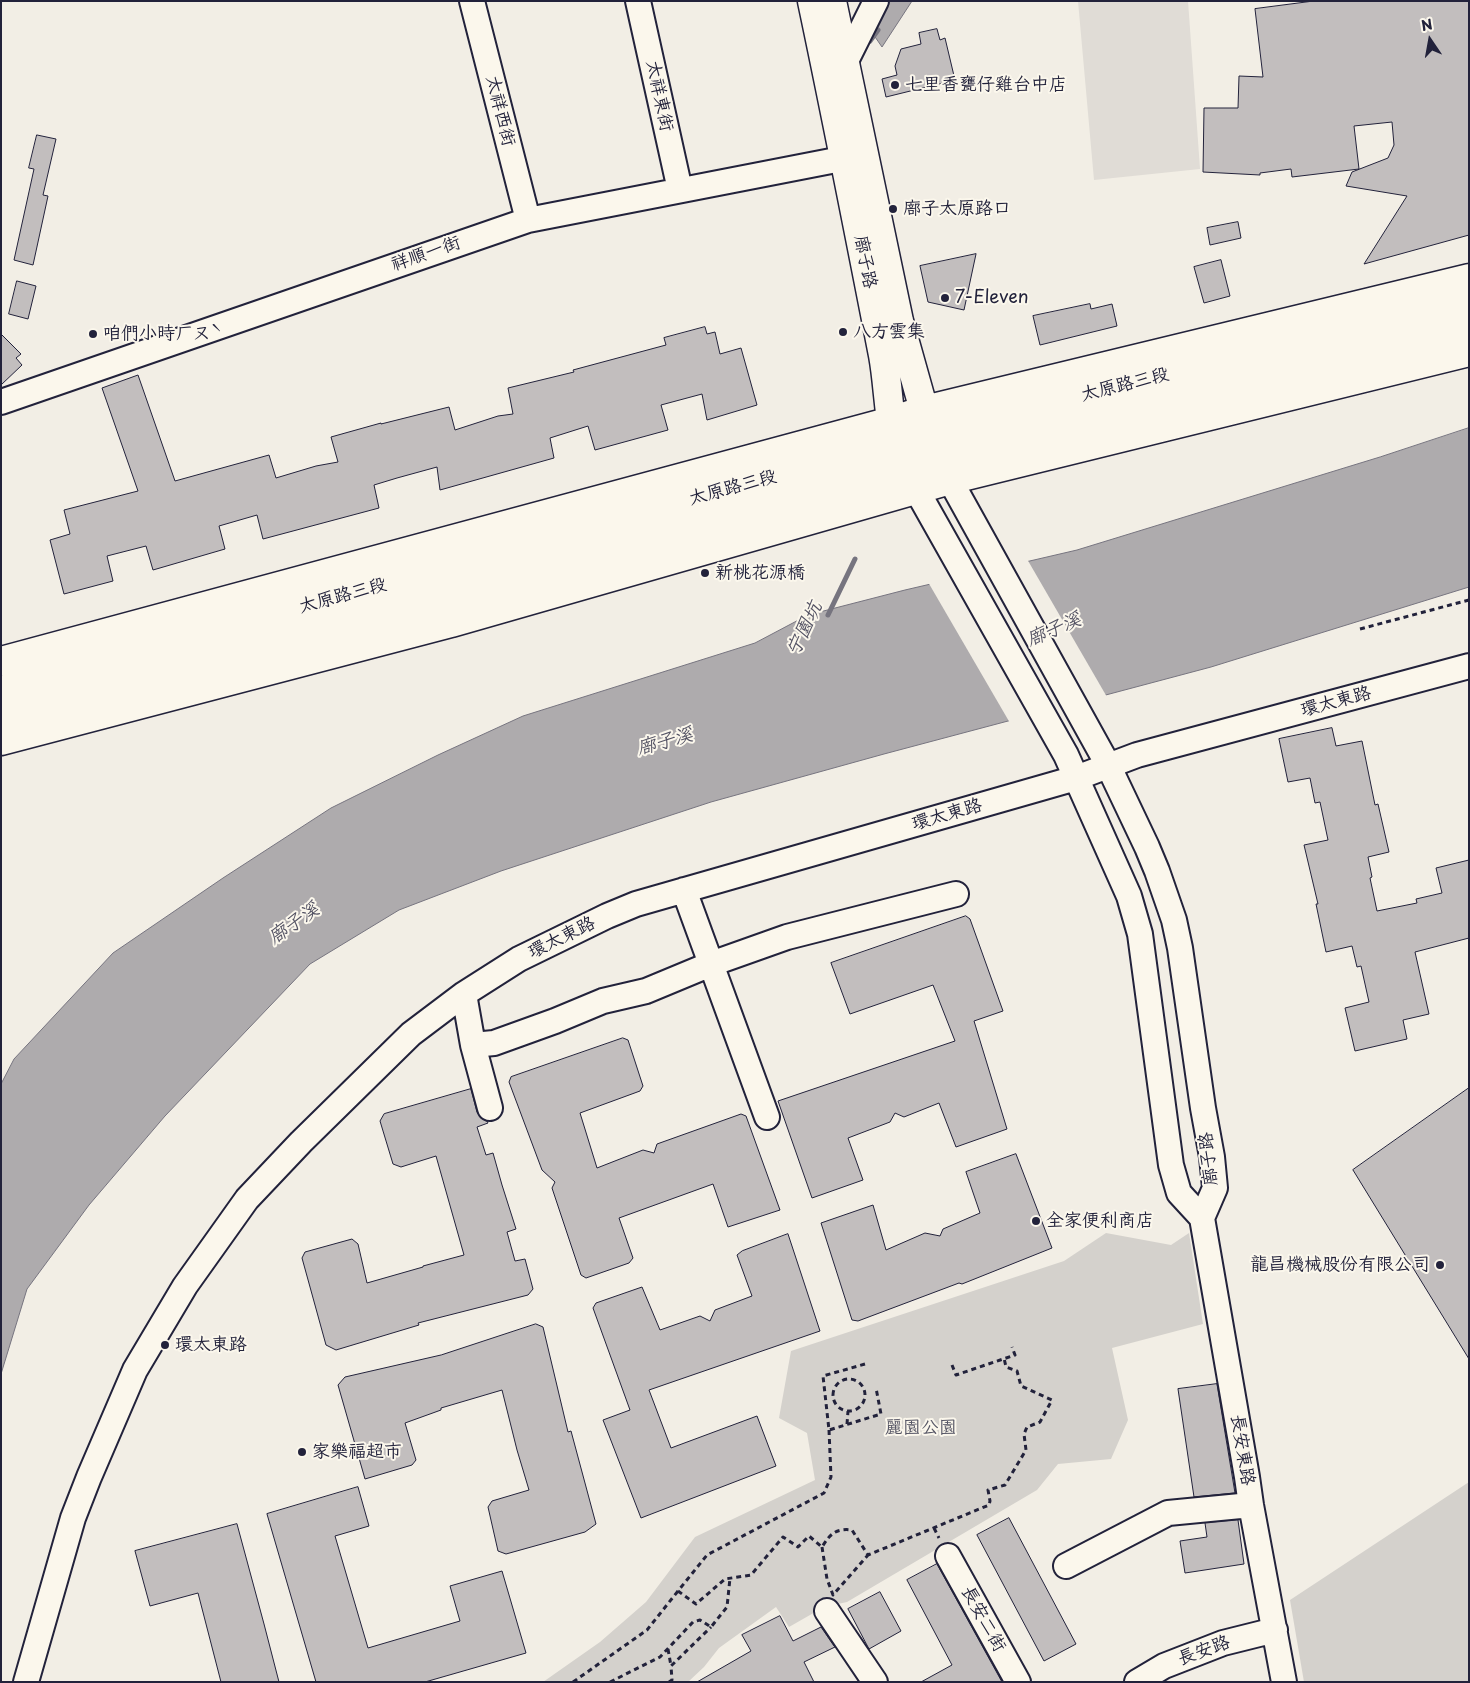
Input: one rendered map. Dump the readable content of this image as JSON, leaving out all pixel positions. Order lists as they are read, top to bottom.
{
  "streets": {
    "main road": ["廍子路", "太原路三段"],
    "street": [
      "太祥東街",
      "太祥西街",
      "祥順一街",
      "環太東路",
      "長安東路",
      "長安二街",
      "長安路"
    ]
  },
  "crossings": [
    ["太祥東街", "祥順一街"],
    ["太祥西街", "祥順一街"],
    ["祥順一街", "廍子路"],
    ["廍子路", "太原路三段"],
    ["廍子路", "環太東路"],
    ["廍子路", "長安東路"],
    ["長安東路", "長安路"]
  ],
  "water": ["宁園坑", "廍子溪"],
  "parks": ["麗園公園"],
  "places": [
    "七里香甕仔雞台中店",
    "廍子太原路口",
    "7-Eleven",
    "八方雲集",
    "咱們小時ㄏㄡˋ",
    "新桃花源橋",
    "全家便利商店",
    "龍昌機械股份有限公司",
    "環太東路",
    "家樂福超市"
  ],
  "north": "top"
}
